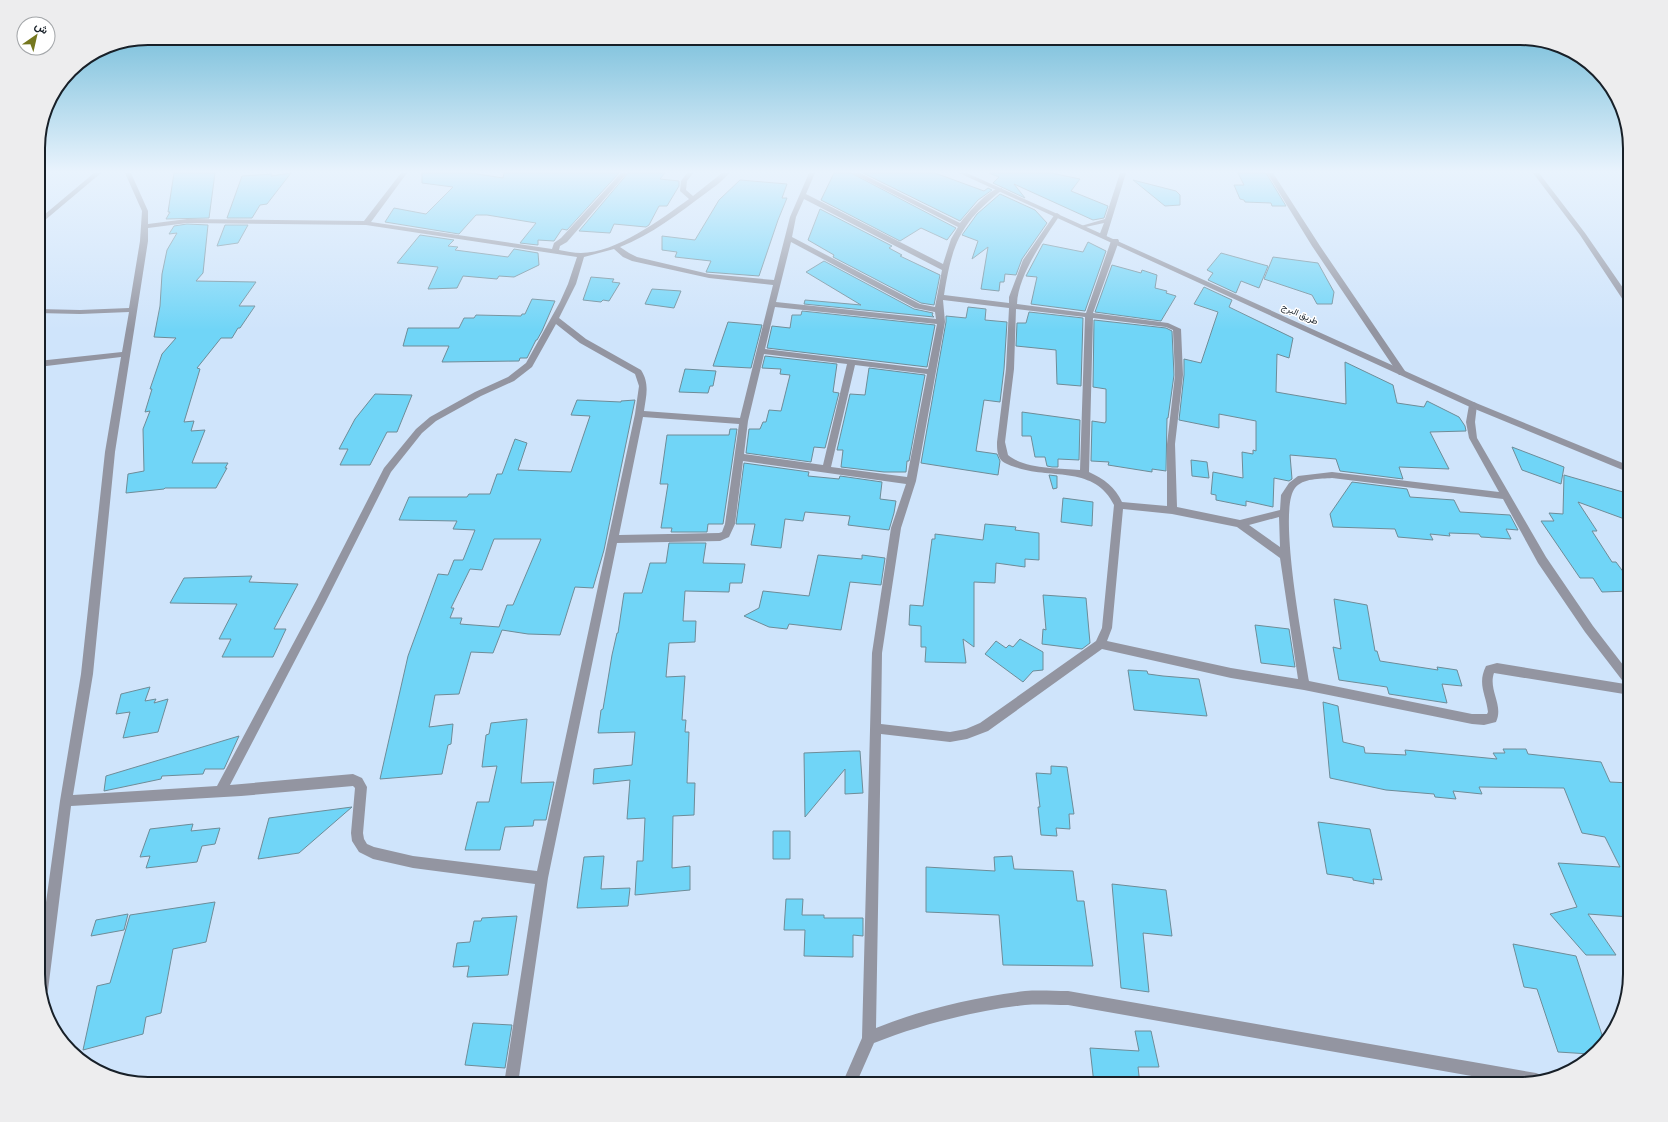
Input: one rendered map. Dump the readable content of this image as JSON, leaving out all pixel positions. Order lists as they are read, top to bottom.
{
  "streets": {
    "street": ["طريق البرج"]
  },
  "north": "top right"
}
